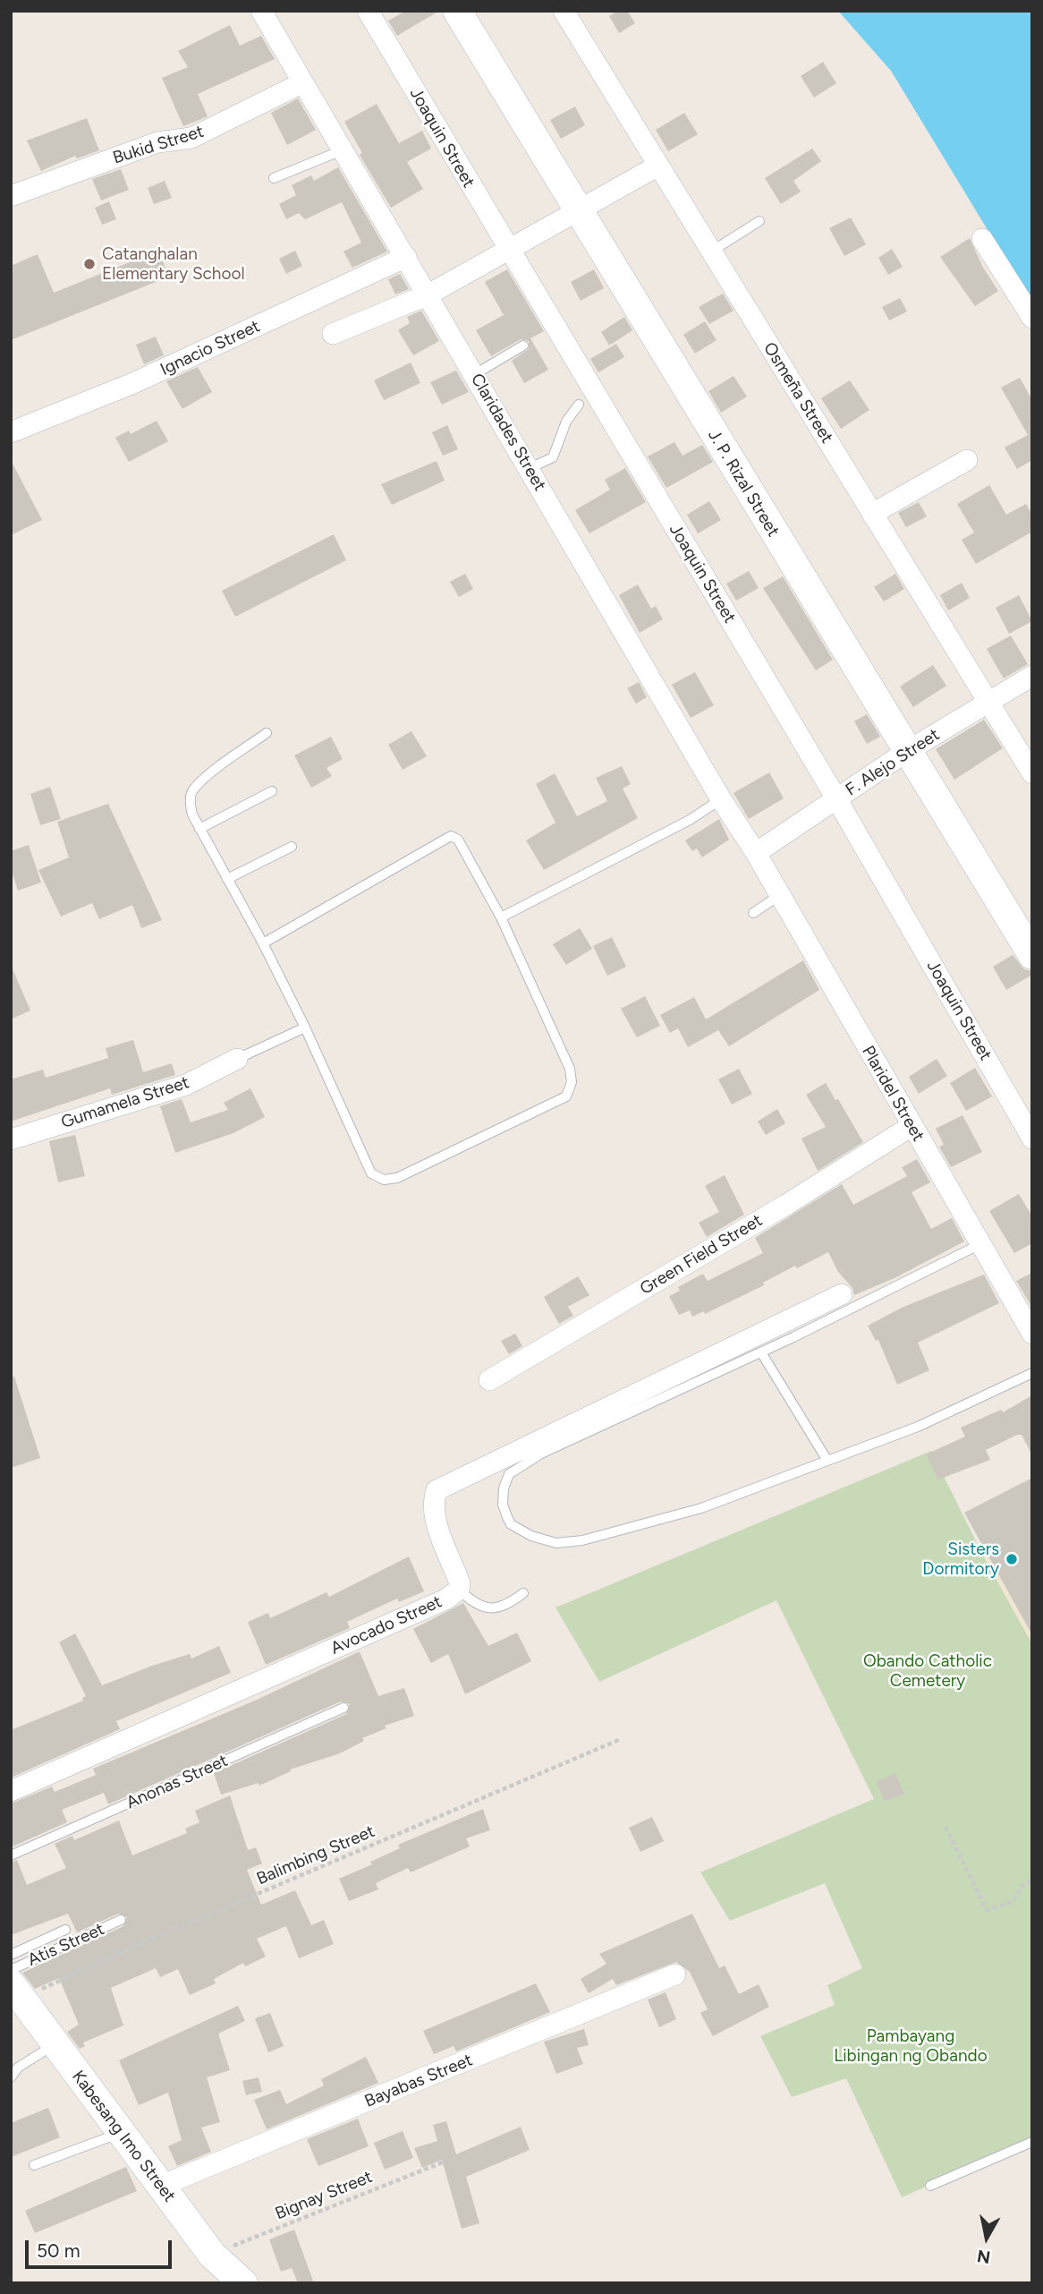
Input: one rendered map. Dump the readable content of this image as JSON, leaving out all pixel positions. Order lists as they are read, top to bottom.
{
  "streets": {
    "main road": ["J. P. Rizal Street", "Kabesang Imo Street"],
    "street": [
      "Joaquin Street",
      "Bukid Street",
      "Ignacio Street",
      "Osmeña Street",
      "Claridades Street",
      "F. Alejo Street",
      "Plaridel Street",
      "Gumamela Street",
      "Green Field Street",
      "Avocado Street",
      "Bayabas Street"
    ],
    "lane": ["Anonas Street", "Atis Street"],
    "path": ["Balimbing Street", "Bignay Street"]
  },
  "crossings": [
    ["Joaquin Street", "F. Alejo Street"],
    ["Bukid Street", "Claridades Street"],
    ["Ignacio Street", "Claridades Street"],
    ["Osmeña Street", "F. Alejo Street"],
    ["Claridades Street", "F. Alejo Street"],
    ["Claridades Street", "Plaridel Street"],
    ["J. P. Rizal Street", "F. Alejo Street"],
    ["F. Alejo Street", "Plaridel Street"],
    ["Plaridel Street", "Green Field Street"],
    ["Balimbing Street", "Kabesang Imo Street"],
    ["Bayabas Street", "Kabesang Imo Street"],
    ["Kabesang Imo Street", "Bignay Street"]
  ],
  "parks": ["Obando Catholic Cemetery", "Pambayang Libingan ng Obando"],
  "places": ["Catanghalan Elementary School", "Sisters Dormitory"],
  "scale_bar": "50 m",
  "north": "bottom"
}
